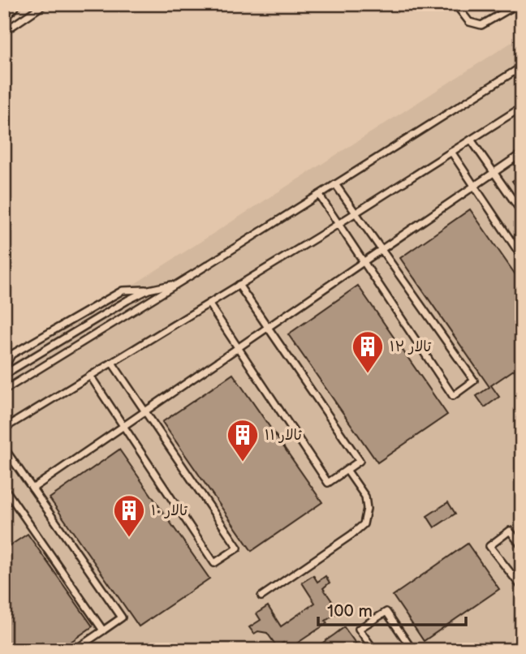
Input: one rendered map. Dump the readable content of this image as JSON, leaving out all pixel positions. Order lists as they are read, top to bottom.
{
  "places": {
    "building": ["تالار ۱۲", "تالار ۱۱", "تالار ۱۰"]
  },
  "scale_bar": "100 m"
}
